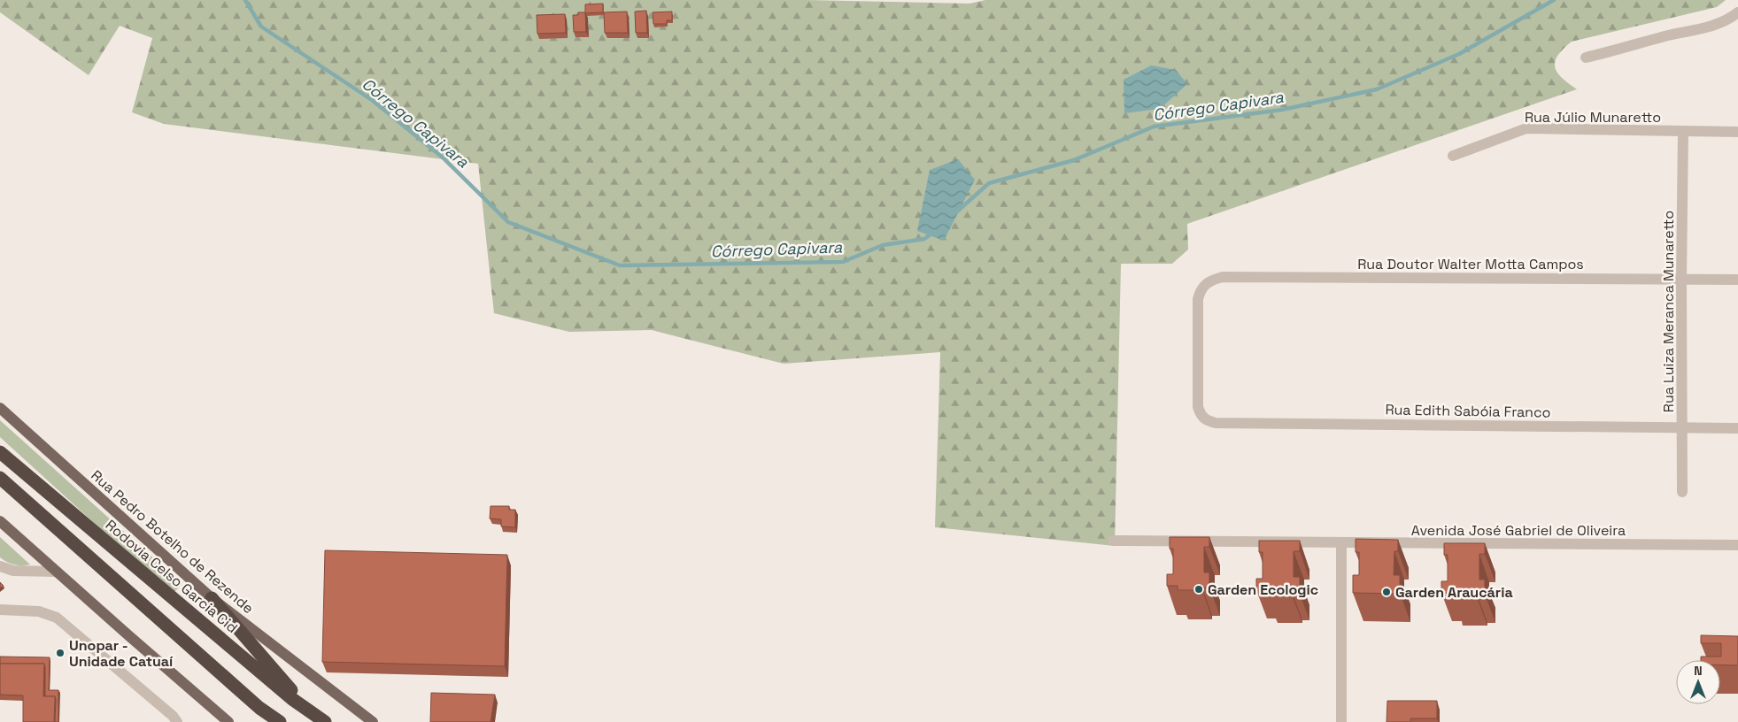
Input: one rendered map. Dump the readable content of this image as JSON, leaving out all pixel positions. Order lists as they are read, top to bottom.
{
  "streets": {
    "highway": ["Rodovia Celso Garcia Cid"],
    "main road": ["Rua Pedro Botelho de Rezende"],
    "street": [
      "Rua Júlio Munaretto",
      "Rua Doutor Walter Motta Campos",
      "Rua Luiza Meranca Munaretto",
      "Rua Edith Sabóia Franco",
      "Avenida José Gabriel de Oliveira"
    ]
  },
  "crossings": [
    ["Rua Júlio Munaretto", "Rua Luiza Meranca Munaretto"],
    ["Rua Doutor Walter Motta Campos", "Rua Luiza Meranca Munaretto"],
    ["Rua Doutor Walter Motta Campos", "Rua Edith Sabóia Franco"],
    ["Rua Luiza Meranca Munaretto", "Rua Edith Sabóia Franco"]
  ],
  "water": ["Córrego Capivara"],
  "places": ["Garden Ecologic", "Garden Araucária", "Unopar - Unidade Catuaí"],
  "north": "top"
}
